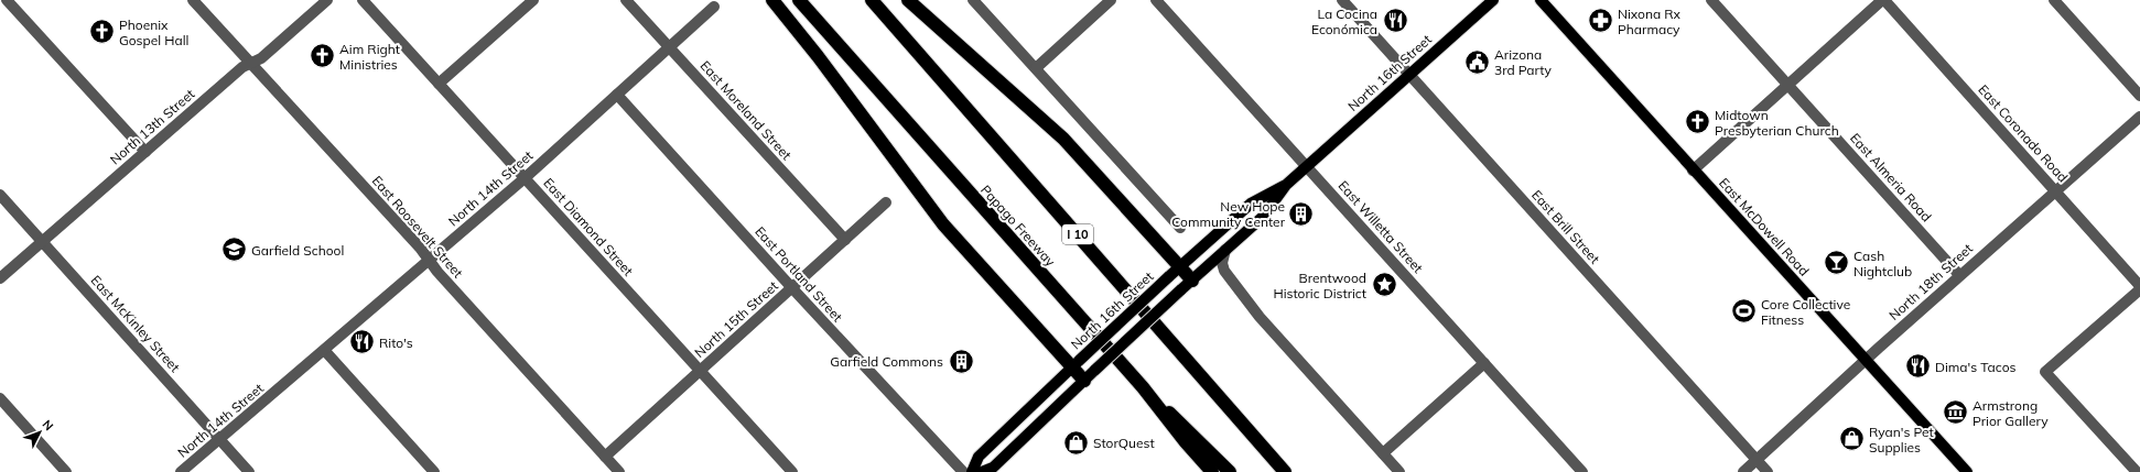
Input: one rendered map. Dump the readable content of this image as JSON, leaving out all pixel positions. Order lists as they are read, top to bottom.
{
  "streets": {
    "highway": ["Papago Freeway", "I 10"],
    "main road": ["North 16th Street", "East McDowell Road"],
    "street": [
      "East Moreland Street",
      "North 13th Street",
      "East Coronado Road",
      "East Almeria Road",
      "North 14th Street",
      "East Roosevelt Street",
      "East Diamond Street",
      "East Willetta Street",
      "East Brill Street",
      "East Portland Street",
      "North 18th Street",
      "North 15th Street",
      "East McKinley Street"
    ]
  },
  "crossings": [
    ["North 16th Street", "East Willetta Street"],
    ["North 16th Street", "East Brill Street"],
    ["East Moreland Street", "North 14th Street"],
    ["East Moreland Street", "North 15th Street"],
    ["North 13th Street", "East Roosevelt Street"],
    ["North 13th Street", "East McKinley Street"],
    ["East Coronado Road", "North 18th Street"],
    ["East Almeria Road", "North 18th Street"],
    ["North 14th Street", "East Roosevelt Street"],
    ["North 14th Street", "East Diamond Street"],
    ["North 14th Street", "East Portland Street"],
    ["North 14th Street", "East McKinley Street"],
    ["East Roosevelt Street", "North 15th Street"],
    ["East Diamond Street", "North 15th Street"],
    ["East Brill Street", "North 18th Street"],
    ["East McDowell Road", "North 18th Street"],
    ["East Portland Street", "North 15th Street"]
  ],
  "places": {
    "restaurant": ["La Cocina Económica", "Rito's", "Dima's Tacos"],
    "pharmacy": ["Nixona Rx Pharmacy"],
    "church": ["Phoenix Gospel Hall", "Aim Right Ministries", "Midtown Presbyterian Church"],
    "public building": ["Arizona 3rd Party"],
    "building": ["New Hope Community Center", "Garfield Commons"],
    "school or university": ["Garfield School"],
    "bar": ["Cash Nightclub"],
    "place": ["Brentwood Historic District"],
    "sports": ["Core Collective Fitness"],
    "museum": ["Armstrong Prior Gallery"],
    "shop": ["Ryan's Pet Supplies", "StorQuest"]
  },
  "north": "top right"
}
